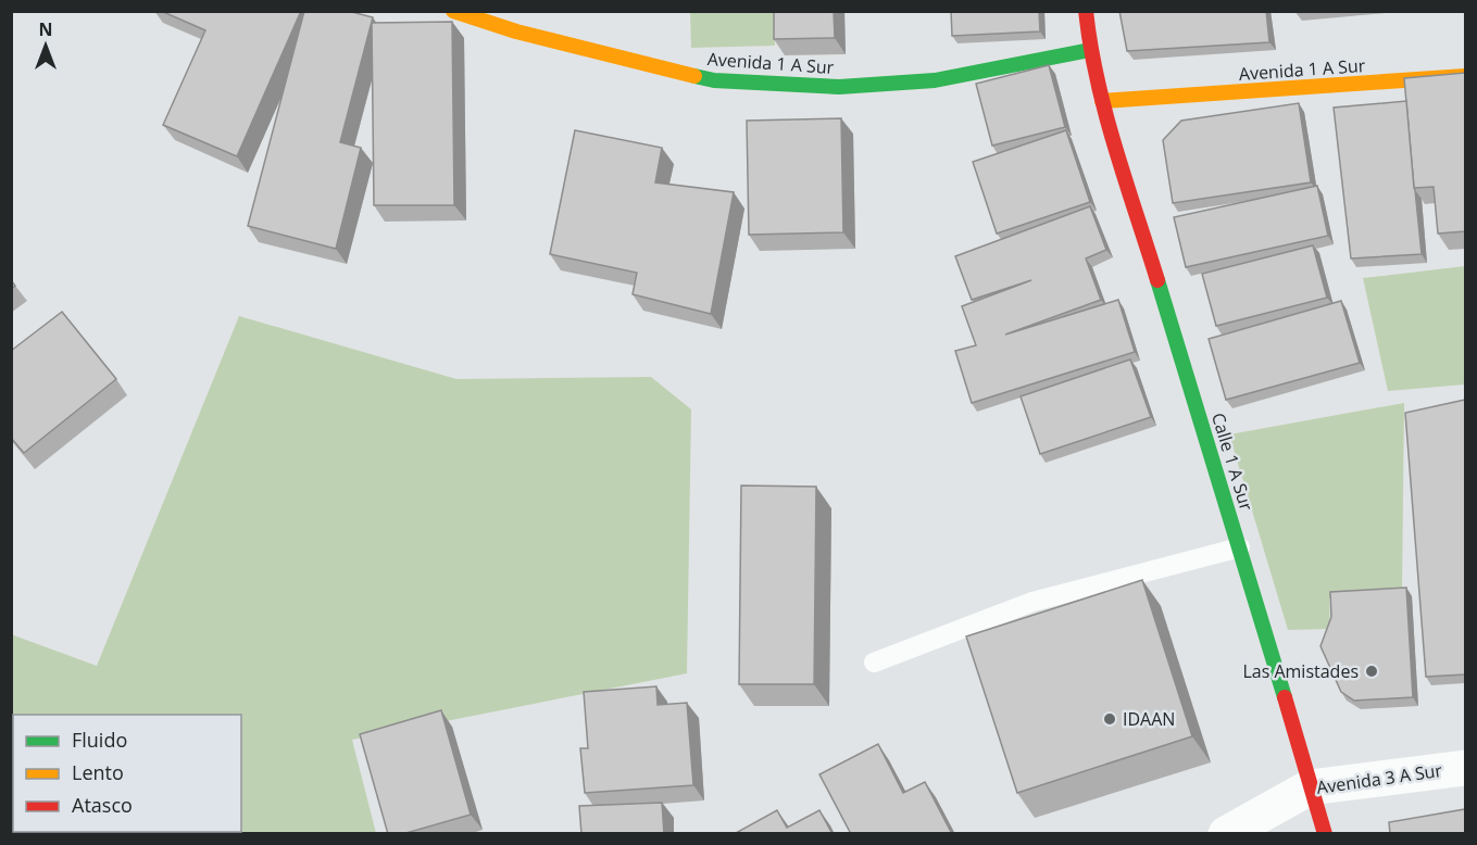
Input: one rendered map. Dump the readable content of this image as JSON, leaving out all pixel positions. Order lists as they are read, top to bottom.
{
  "streets": {
    "street": ["Avenida 1 A Sur", "Calle 1 A Sur", "Avenida 3 A Sur"]
  },
  "crossings": [
    ["Avenida 1 A Sur", "Calle 1 A Sur"],
    ["Calle 1 A Sur", "Avenida 3 A Sur"]
  ],
  "places": ["Las Amistades", "IDAAN"],
  "legend": ["Fluido", "Lento", "Atasco"],
  "north": "top"
}
